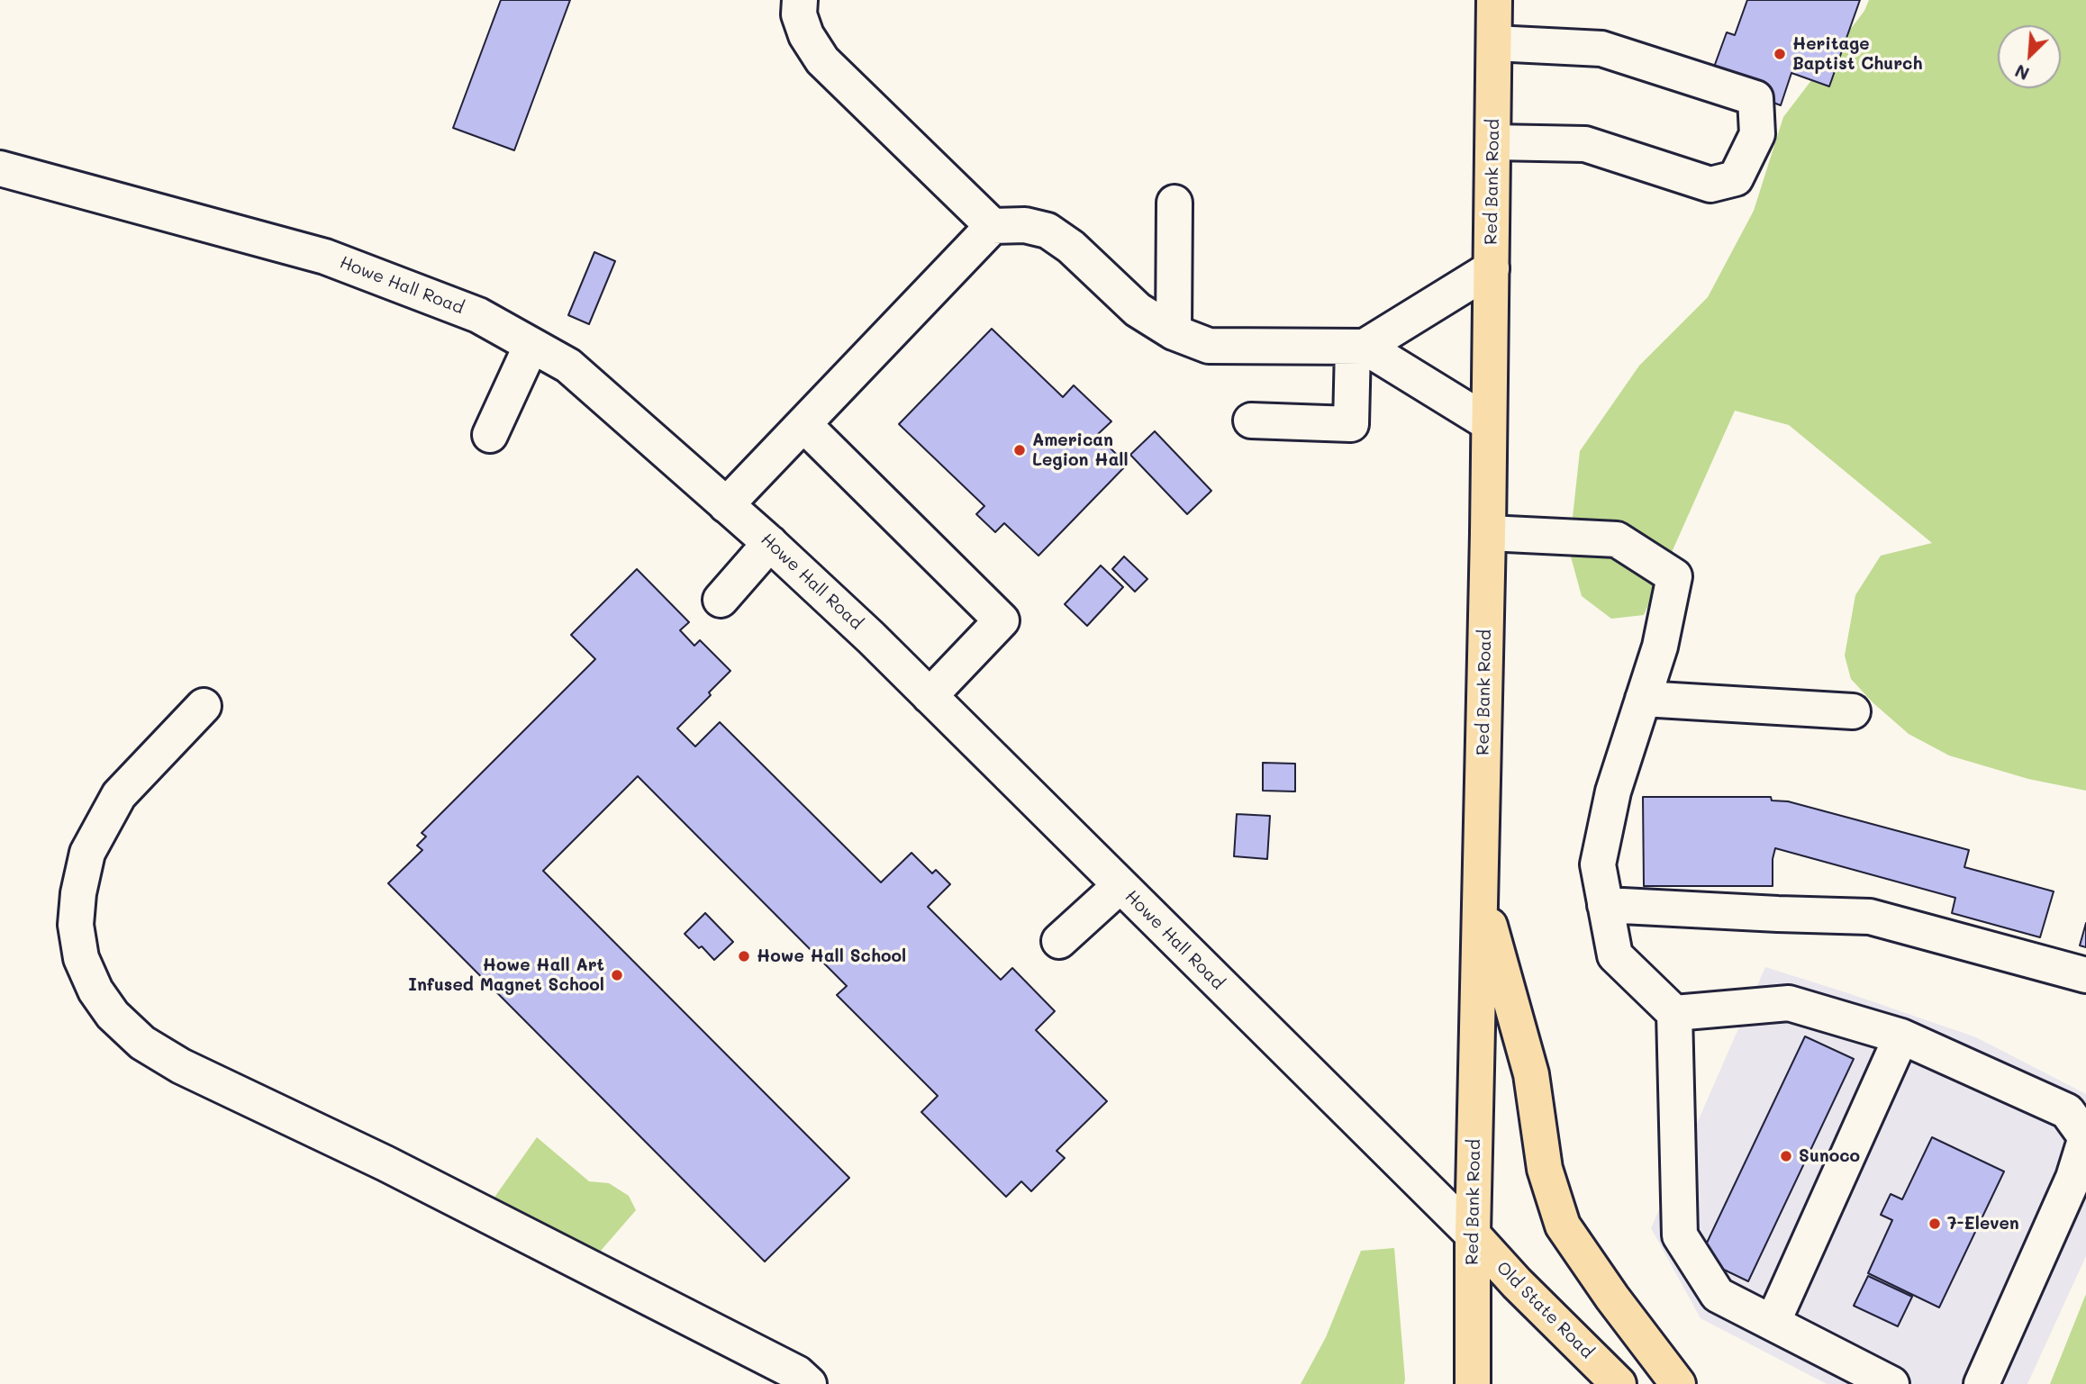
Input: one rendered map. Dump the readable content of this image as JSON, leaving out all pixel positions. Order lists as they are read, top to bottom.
{
  "streets": {
    "main road": ["Red Bank Road", "Old State Road"],
    "street": ["Howe Hall Road"]
  },
  "crossings": [
    ["Red Bank Road", "Howe Hall Road"],
    ["Red Bank Road", "Old State Road"],
    ["Howe Hall Road", "Old State Road"]
  ],
  "places": [
    "Heritage Baptist Church",
    "American Legion Hall",
    "Howe Hall School",
    "Howe Hall Art Infused Magnet School",
    "Sunoco",
    "7-Eleven"
  ],
  "north": "bottom left"
}
